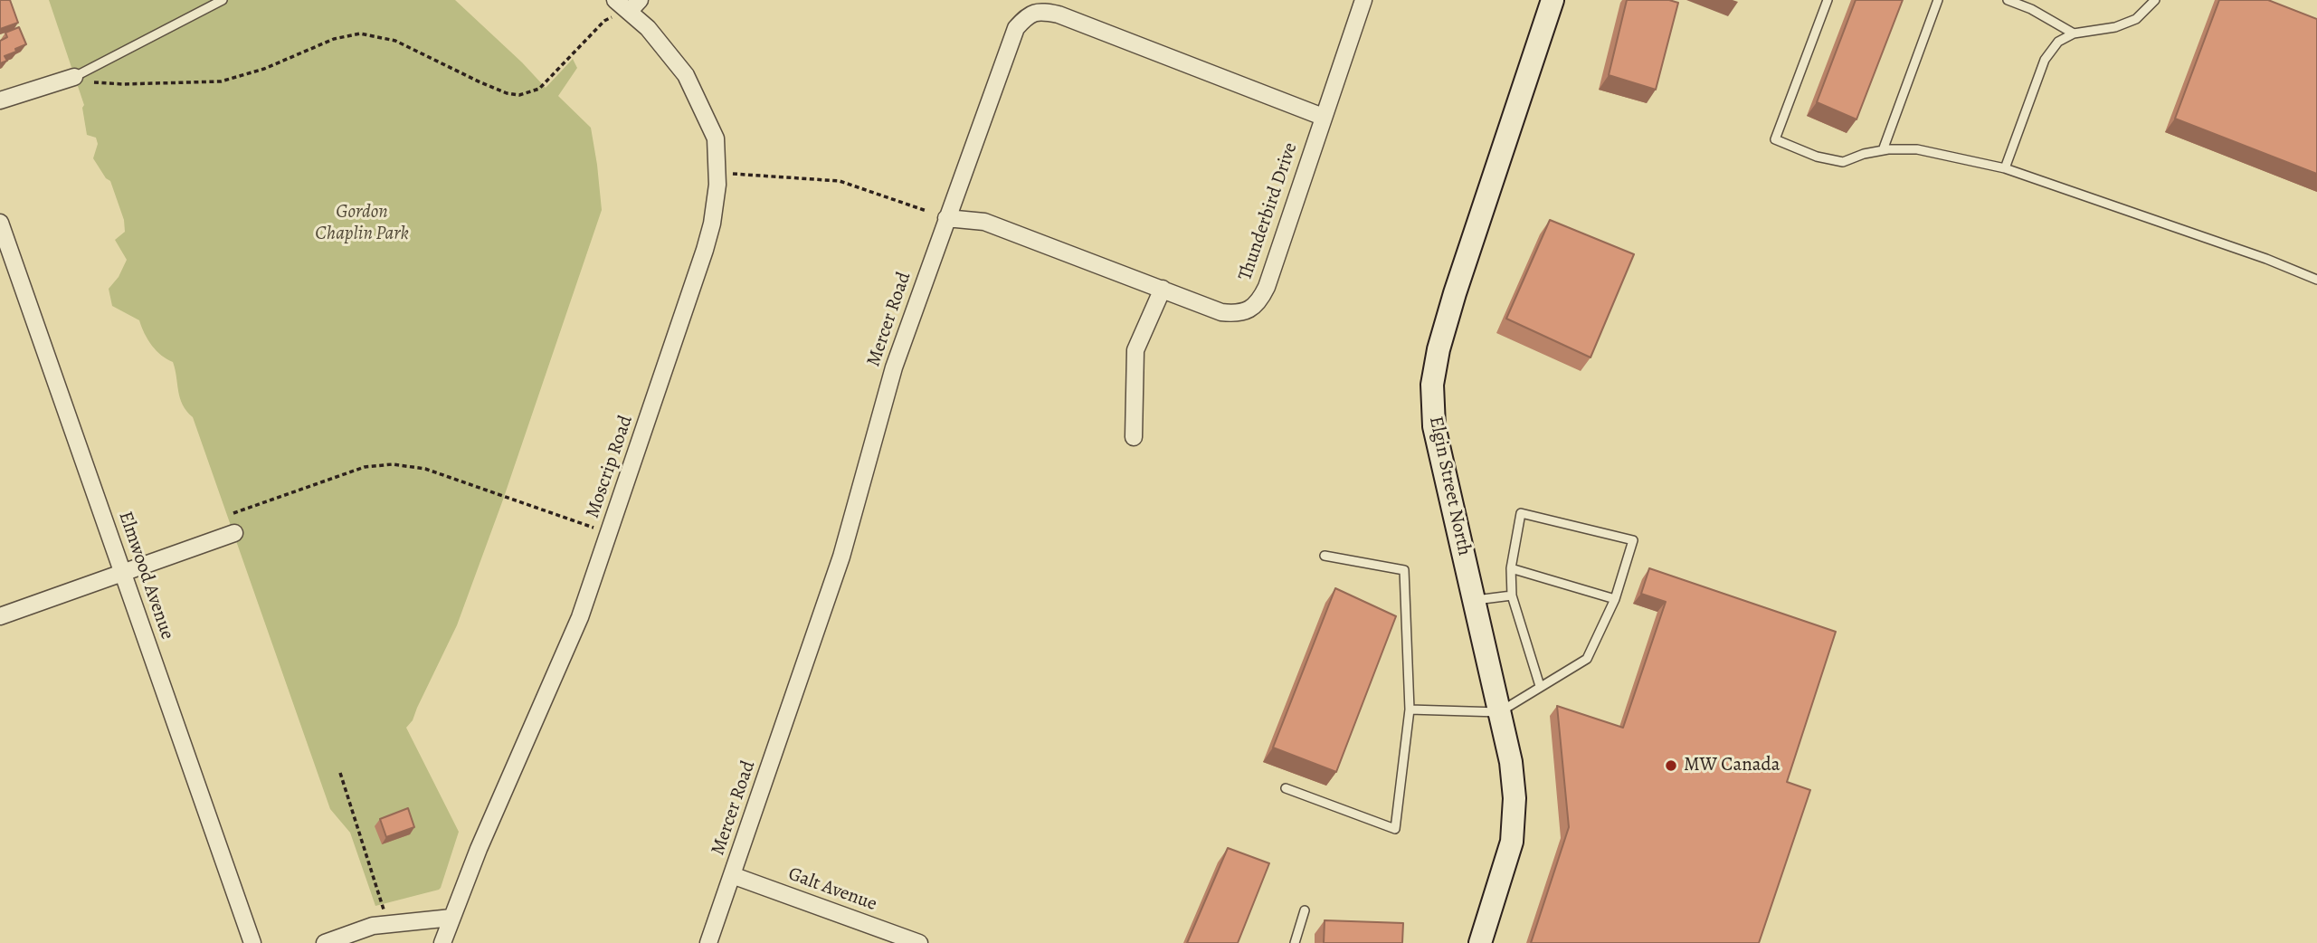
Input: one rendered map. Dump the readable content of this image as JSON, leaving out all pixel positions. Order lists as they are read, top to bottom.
{
  "streets": {
    "street": [
      "Thunderbird Drive",
      "Mercer Road",
      "Moscrip Road",
      "Elgin Street North",
      "Elmwood Avenue",
      "Galt Avenue"
    ]
  },
  "crossings": [
    ["Thunderbird Drive", "Mercer Road"],
    ["Mercer Road", "Galt Avenue"]
  ],
  "parks": ["Gordon Chaplin Park"],
  "places": ["MW Canada"]
}
